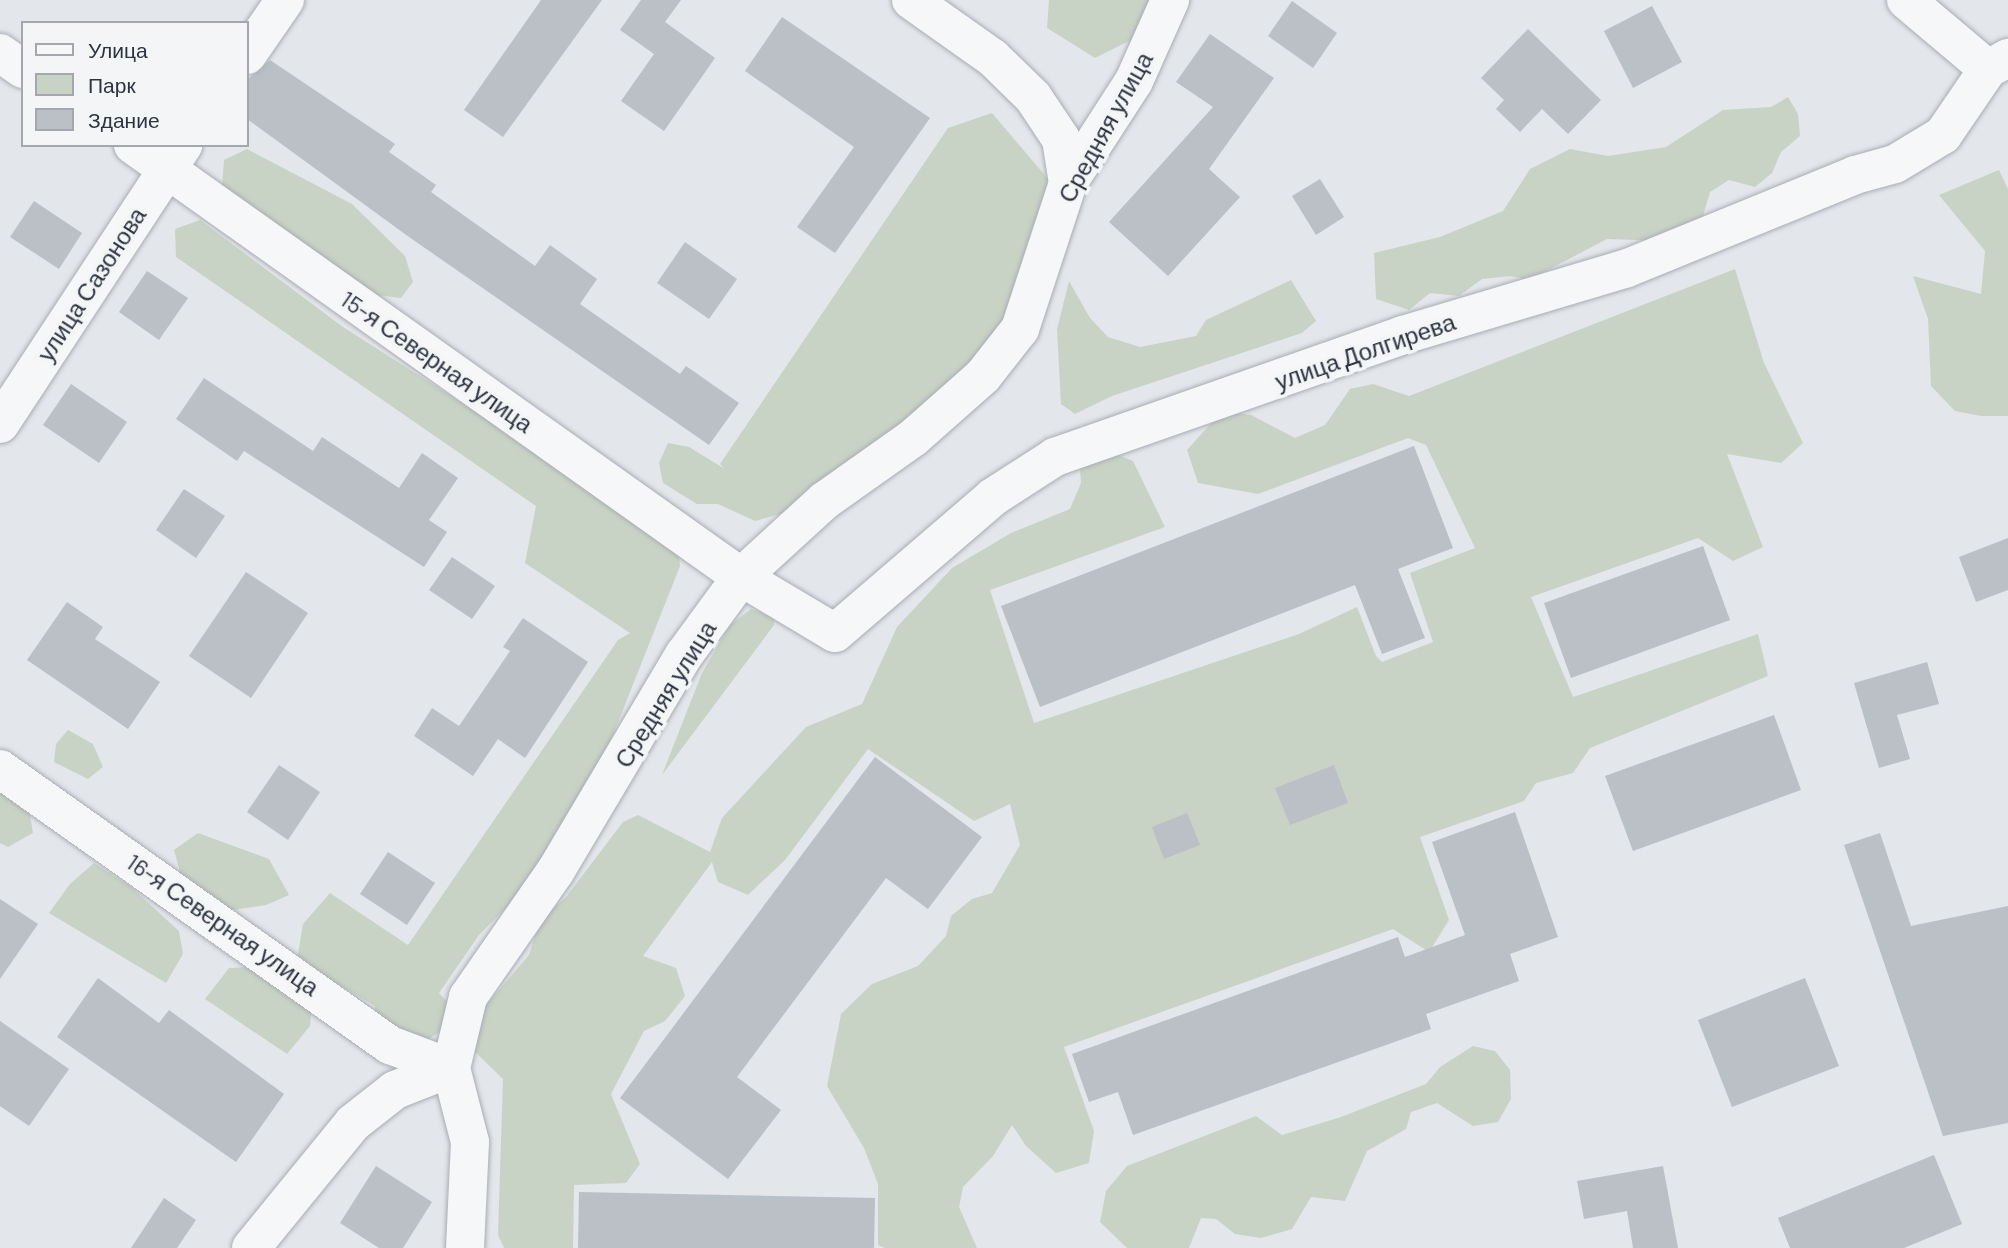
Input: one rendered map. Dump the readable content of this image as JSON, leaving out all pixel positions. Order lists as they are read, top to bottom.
{
  "streets": {
    "street": [
      "Средняя улица",
      "улица Сазонова",
      "улица Долгирева",
      "15-я Северная улица",
      "16-я Северная улица"
    ]
  },
  "crossings": [
    ["Средняя улица", "улица Долгирева"],
    ["Средняя улица", "15-я Северная улица"],
    ["Средняя улица", "16-я Северная улица"],
    ["улица Сазонова", "15-я Северная улица"],
    ["улица Долгирева", "15-я Северная улица"]
  ],
  "legend": ["Улица", "Парк", "Здание"]
}
